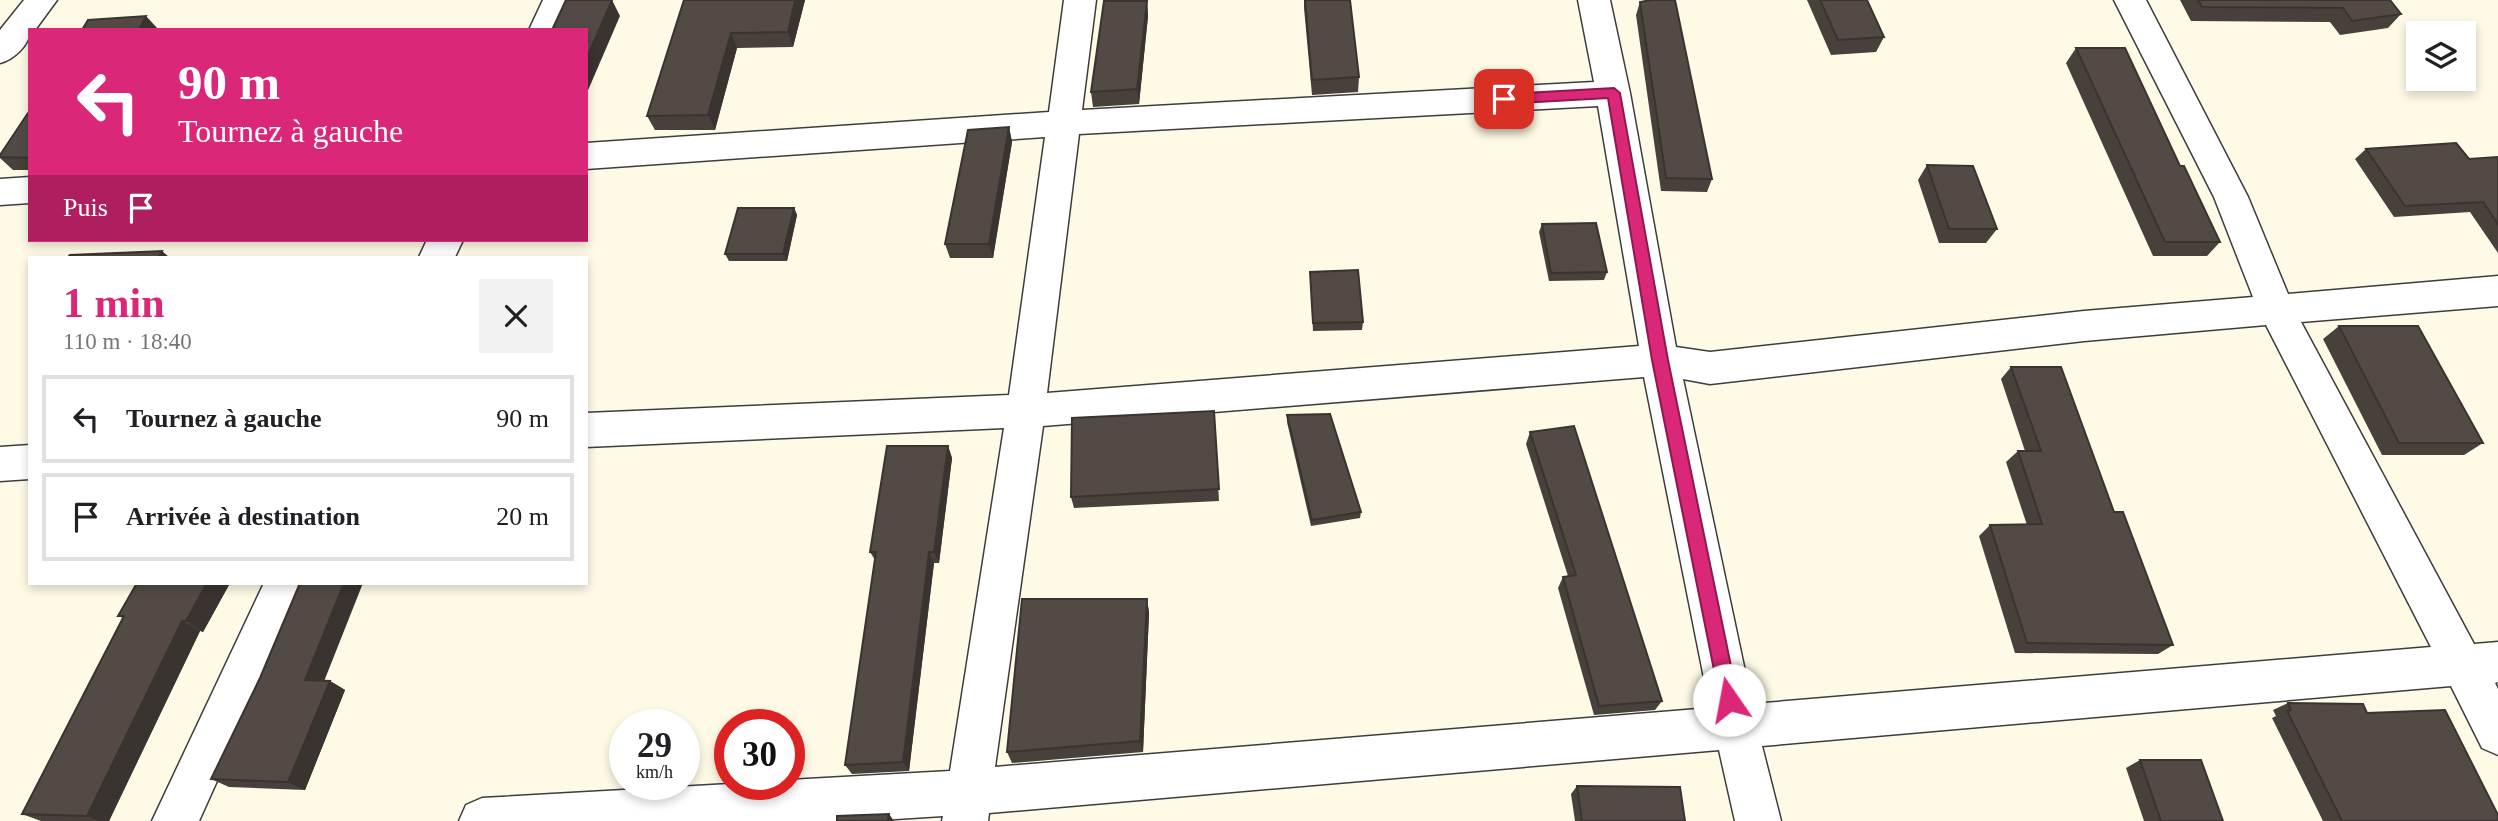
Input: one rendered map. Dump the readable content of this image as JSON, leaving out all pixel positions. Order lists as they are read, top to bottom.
{
  "page": {
    "turn": ["90 m", "Tournez à gauche"],
    "then": "Puis",
    "heading": ["1 min", "110 m · 18:40"],
    "list": [
      {
        "name": "Tournez à gauche",
        "value": "90 m"
      },
      {
        "name": "Arrivée à destination",
        "value": "20 m"
      }
    ],
    "speed": "29 km/h",
    "limit": "30"
  }
}
